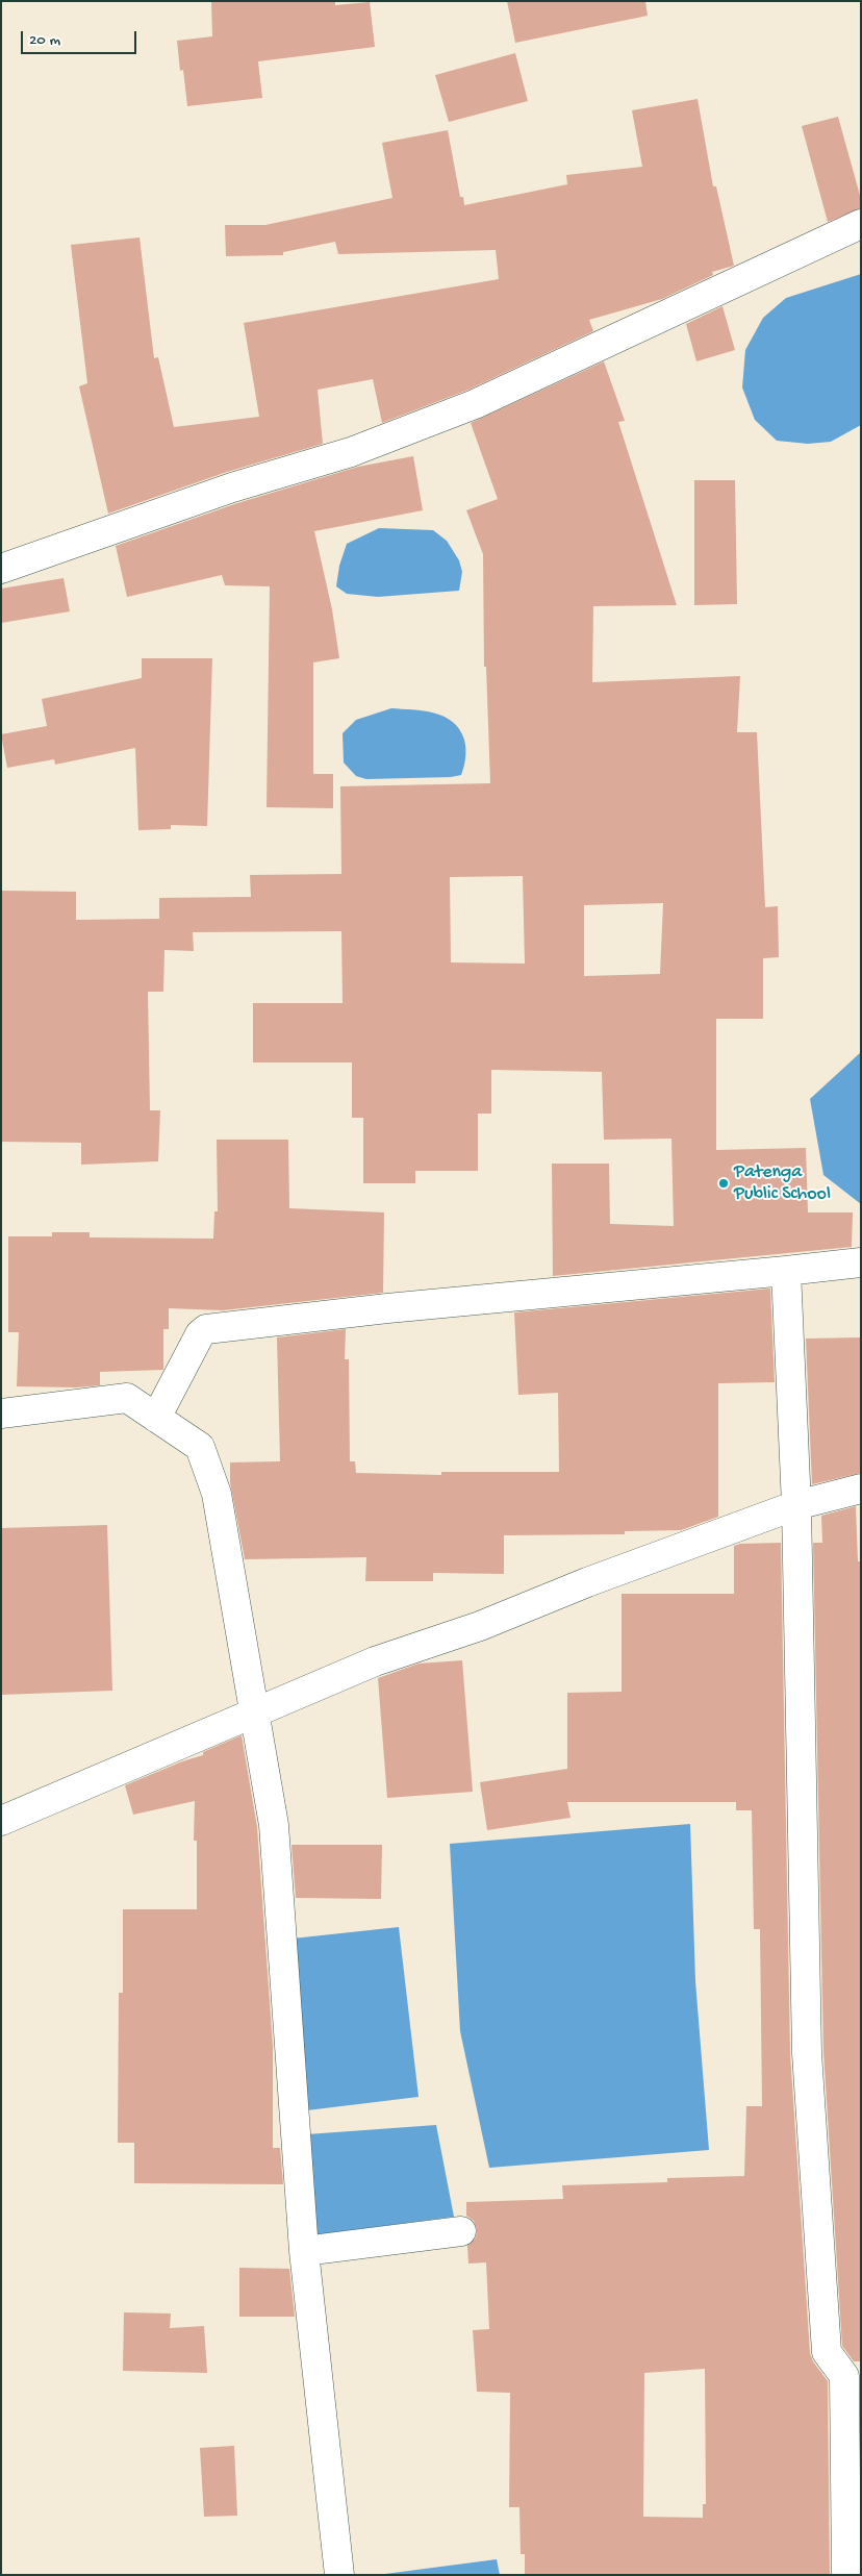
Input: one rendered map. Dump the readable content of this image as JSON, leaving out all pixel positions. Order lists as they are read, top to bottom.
{
  "places": ["Patenga Public School"],
  "scale_bar": "20 m"
}
